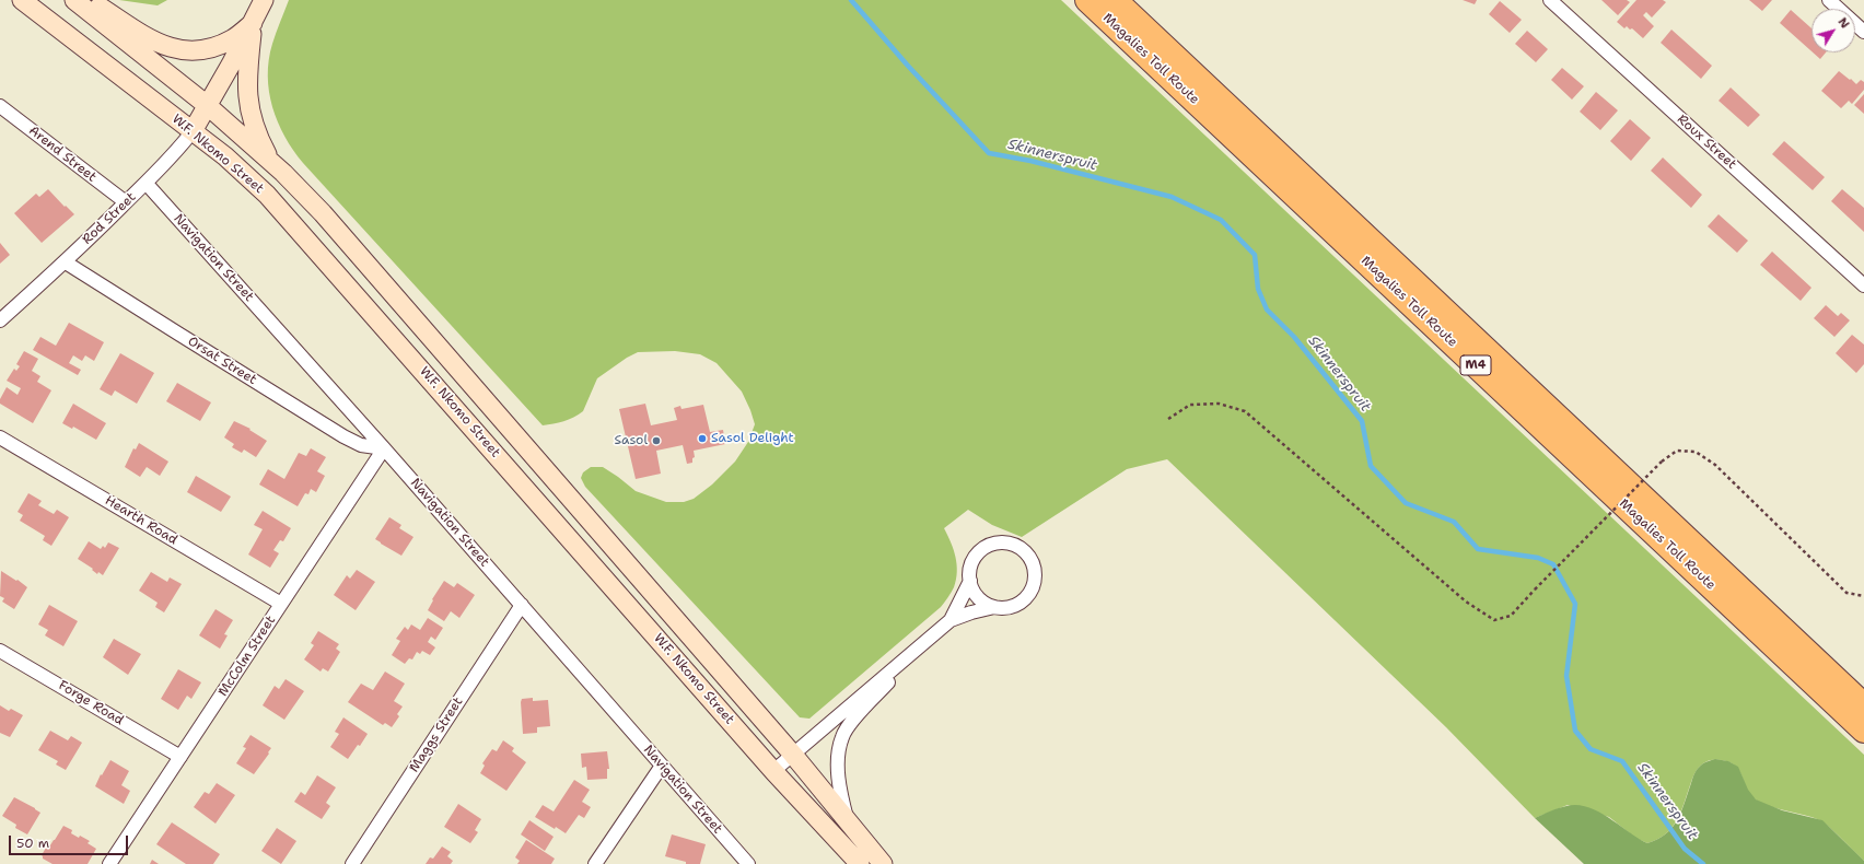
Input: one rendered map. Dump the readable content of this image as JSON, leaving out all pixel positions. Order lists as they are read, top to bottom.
{
  "streets": {
    "highway": ["Magalies Toll Route", "M4"],
    "main road": ["W.F. Nkomo Street", "Rod Street"],
    "street": [
      "Roux Street",
      "Arend Street",
      "Navigation Street",
      "Orsat Street",
      "Hearth Road",
      "McColm Street",
      "Forge Road",
      "Maggs Street"
    ]
  },
  "crossings": [
    ["Arend Street", "Rod Street"],
    ["W.F. Nkomo Street", "Rod Street"],
    ["Rod Street", "Navigation Street"],
    ["Rod Street", "Orsat Street"],
    ["Navigation Street", "Orsat Street"],
    ["Navigation Street", "McColm Street"],
    ["Navigation Street", "Maggs Street"],
    ["Orsat Street", "McColm Street"],
    ["Hearth Road", "McColm Street"],
    ["McColm Street", "Forge Road"]
  ],
  "water": ["Skinnerspruit"],
  "places": ["Sasol Delight", "Sasol"],
  "scale_bar": "50 m",
  "north": "top right"
}
